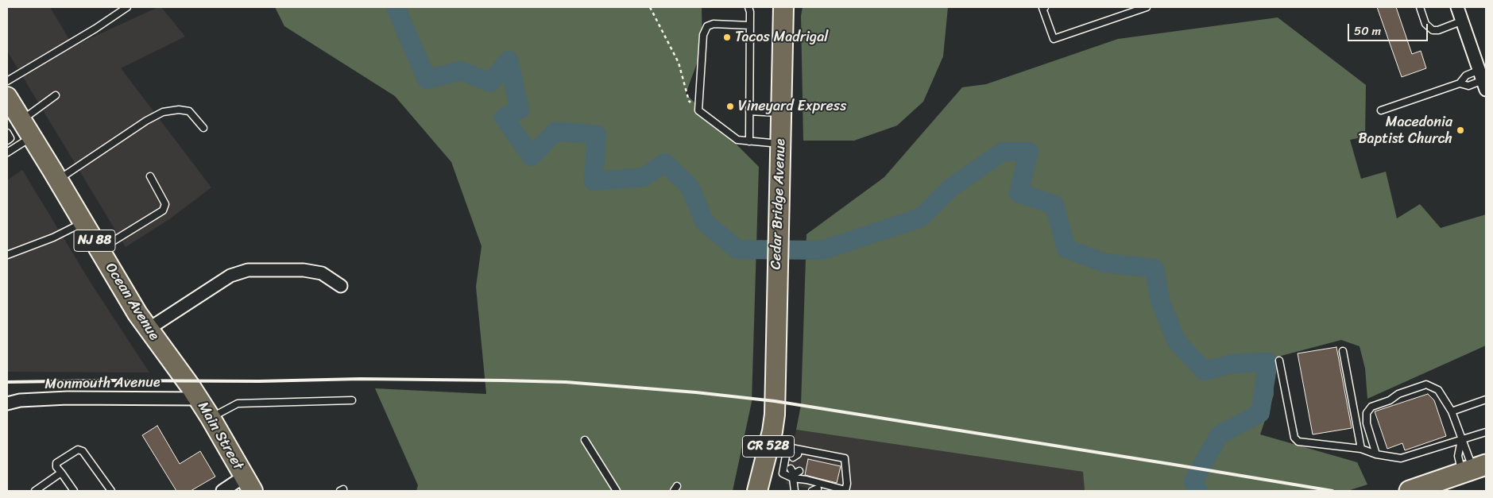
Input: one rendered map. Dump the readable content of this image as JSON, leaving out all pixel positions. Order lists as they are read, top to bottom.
{
  "streets": {
    "main road": [
      "Cedar Bridge Avenue",
      "NJ 88",
      "Ocean Avenue",
      "Main Street",
      "CR 528"
    ],
    "street": ["Monmouth Avenue"]
  },
  "crossings": [
    ["Cedar Bridge Avenue", "CR 528"],
    ["Ocean Avenue", "Main Street"],
    ["Monmouth Avenue", "Main Street"]
  ],
  "places": ["Tacos Madrigal", "Vineyard Express", "Macedonia Baptist Church"],
  "scale_bar": "50 m"
}
